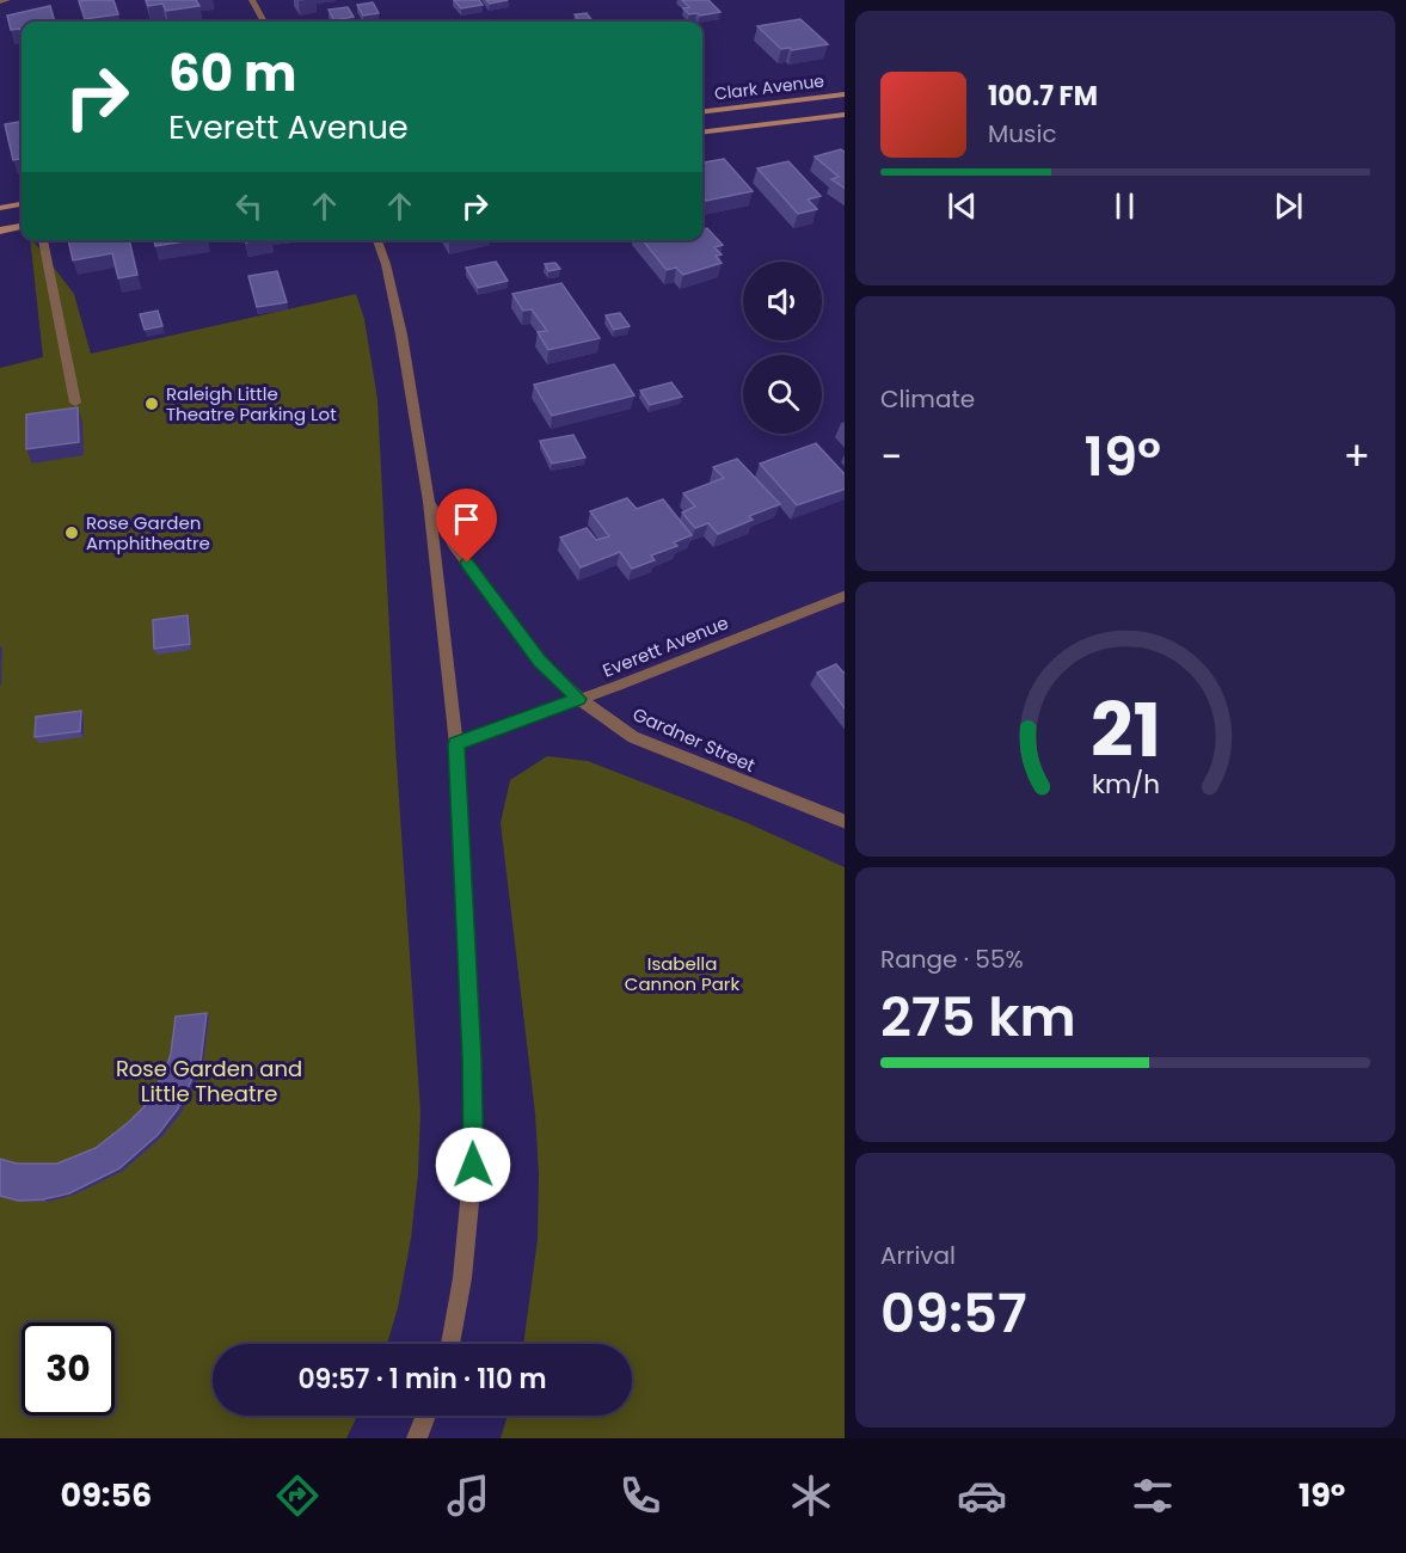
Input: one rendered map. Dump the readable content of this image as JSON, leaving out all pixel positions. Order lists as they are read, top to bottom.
{
  "streets": {
    "main road": ["Clark Avenue"],
    "street": ["Everett Avenue", "Gardner Street"]
  },
  "crossings": [
    ["Everett Avenue", "Gardner Street"]
  ],
  "parks": ["Isabella Cannon Park", "Rose Garden and Little Theatre"],
  "places": ["Raleigh Little Theatre Parking Lot", "Rose Garden Amphitheatre"],
  "page": {
    "turn": ["60 m", "Everett Avenue"],
    "song": ["100.7 FM", "Music"],
    "tile": [
      "Climate",
      ["Range · 55%", "275 km"],
      ["Arrival", "09:57"]
    ],
    "heat": ["−", "19°", "+"],
    "limit": "30",
    "trip": "09:57 · 1 min · 110 m",
    "tabs": ["09:56", "19°"],
    "gauge": ["21", "km/h"]
  }
}
